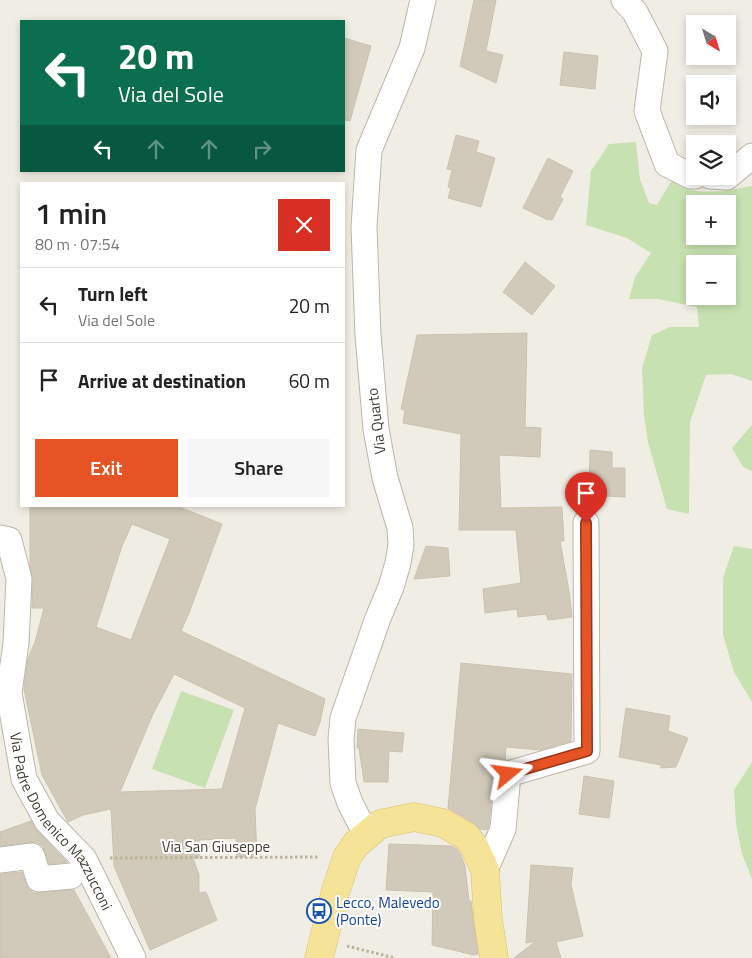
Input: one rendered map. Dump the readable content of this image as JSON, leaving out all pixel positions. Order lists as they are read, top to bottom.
{
  "streets": {
    "street": ["Via Quarto", "Via Padre Domenico Mazzucconi"],
    "path": ["Via San Giuseppe"]
  },
  "crossings": [
    ["Via Padre Domenico Mazzucconi", "Via San Giuseppe"]
  ],
  "places": {
    "bus stop": ["Lecco, Malevedo (Ponte)"]
  },
  "north": "bottom right",
  "page": {
    "map_buttons": ["+", "−"],
    "turn": ["20 m", "Via del Sole"],
    "heading": ["1 min", "80 m · 07:54"],
    "list": [
      {
        "name": "Turn left",
        "note": "Via del Sole",
        "value": "20 m"
      },
      {
        "name": "Arrive at destination",
        "value": "60 m"
      }
    ],
    "buttons": ["Exit", "Share"]
  }
}
